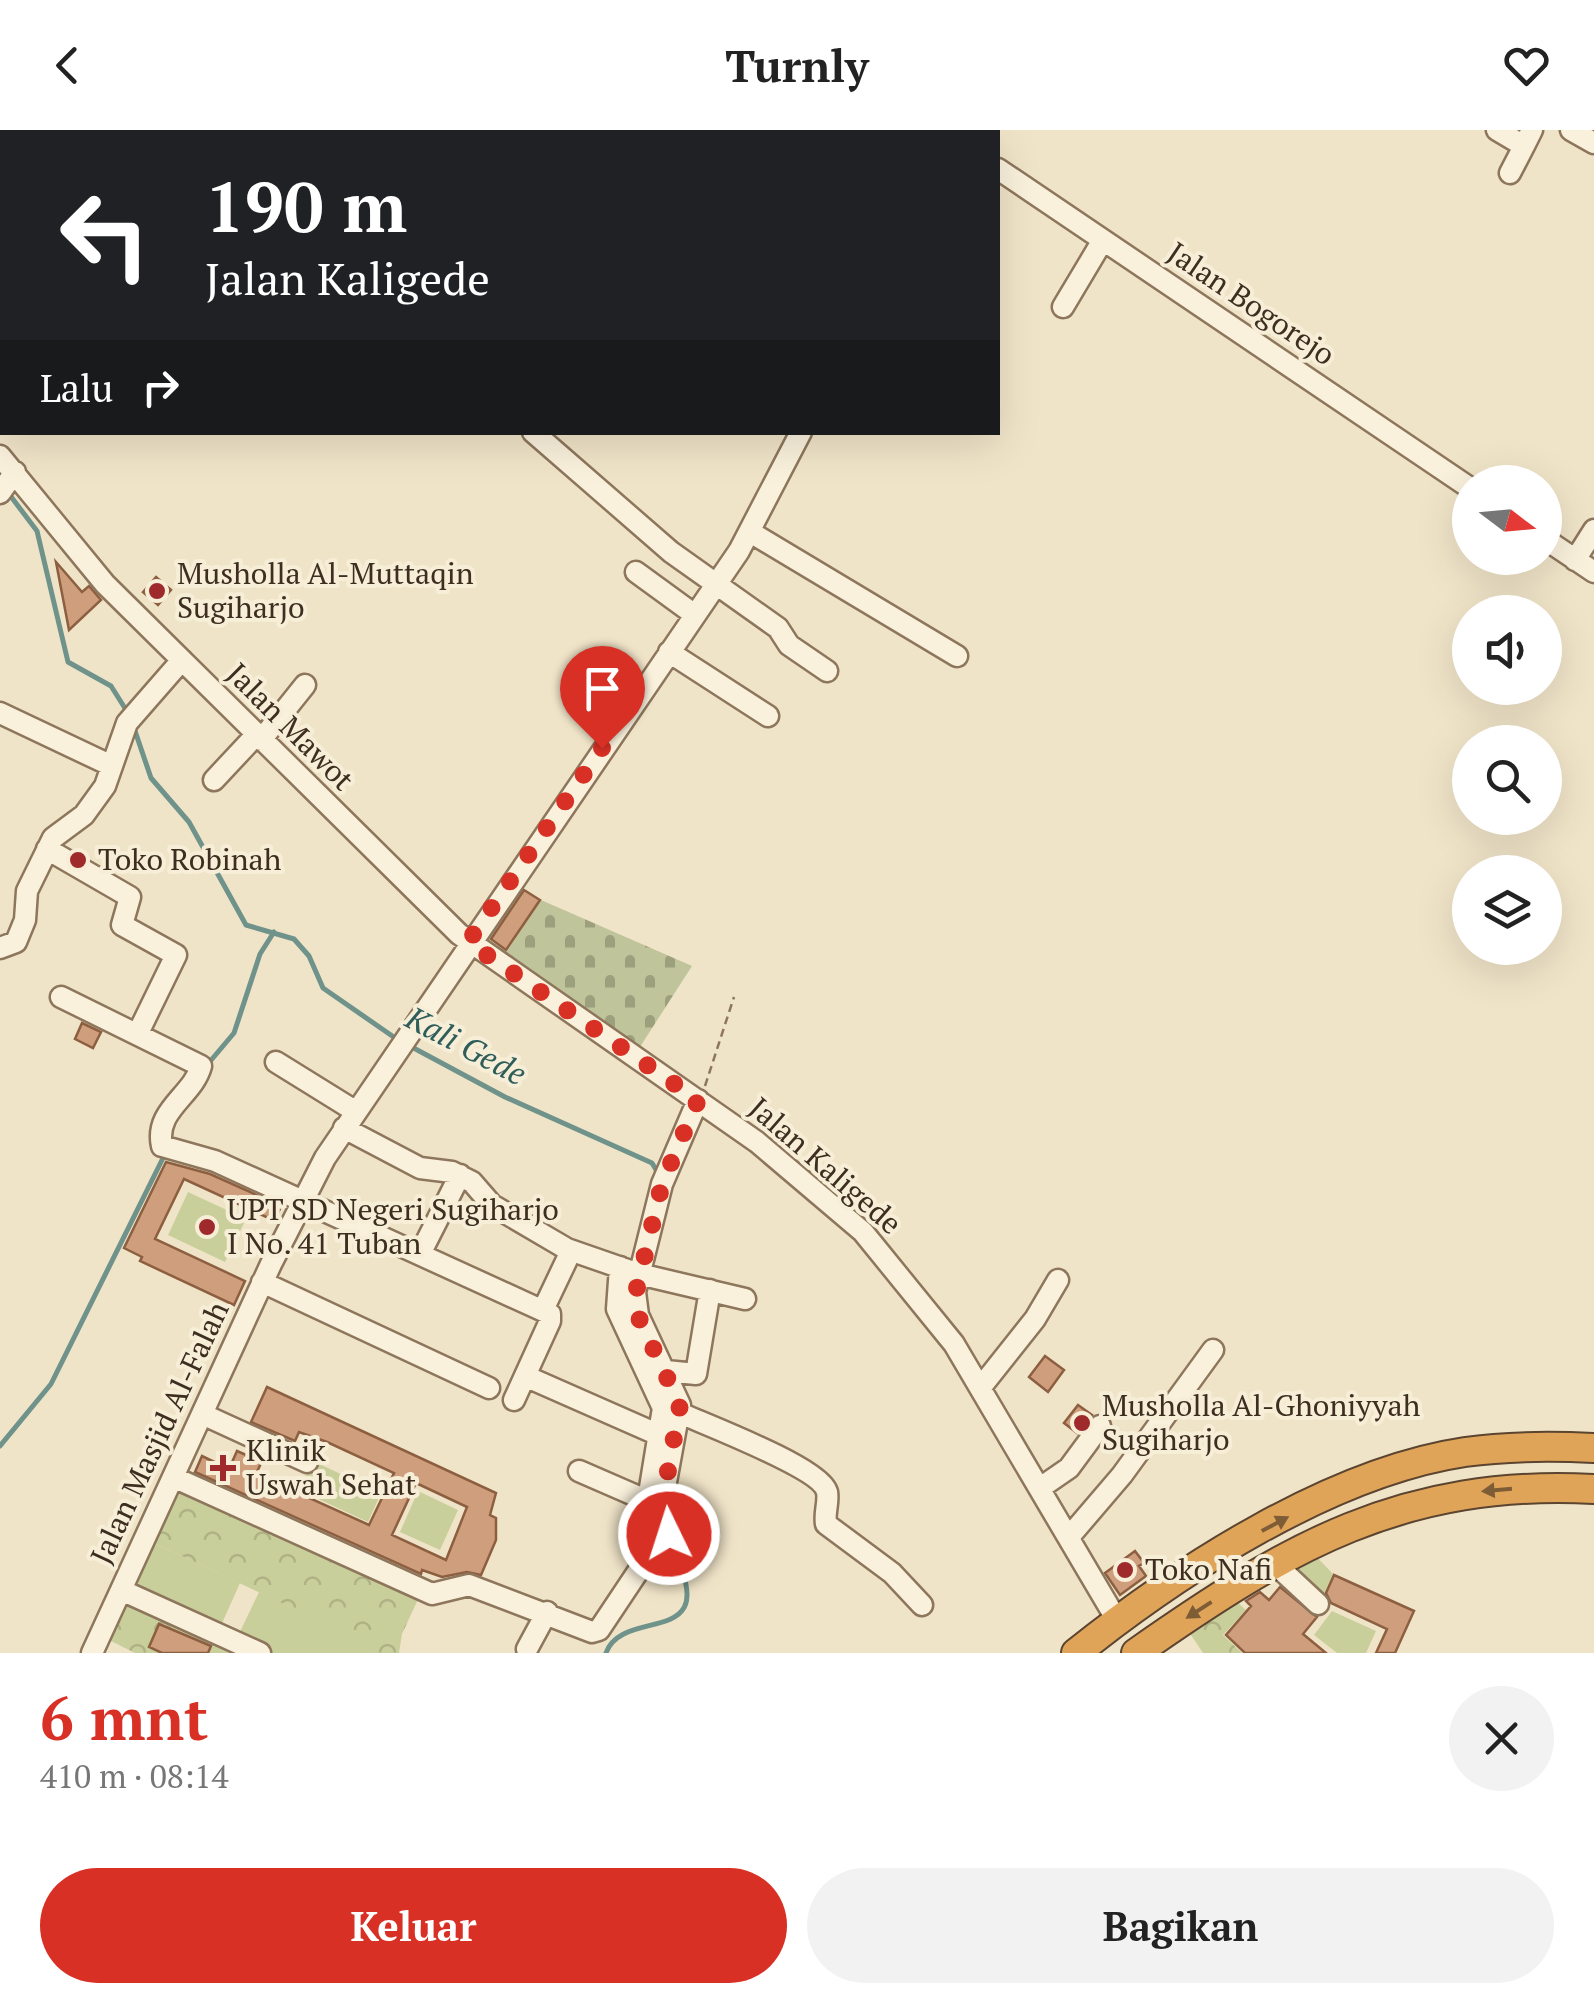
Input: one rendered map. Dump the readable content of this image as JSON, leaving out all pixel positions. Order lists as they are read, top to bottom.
{
  "streets": {
    "street": [
      "Jalan Bogorejo",
      "Jalan Mawot",
      "Jalan Kaligede",
      "Jalan Masjid Al-Falah"
    ]
  },
  "crossings": [
    ["Jalan Mawot", "Jalan Kaligede"],
    ["Jalan Mawot", "Jalan Masjid Al-Falah"],
    ["Jalan Kaligede", "Jalan Masjid Al-Falah"]
  ],
  "water": ["Kali Gede"],
  "places": {
    "other": [
      "Musholla Al-Muttaqin Sugiharjo",
      "Toko Robinah",
      "UPT SD Negeri Sugiharjo I No. 41 Tuban",
      "Musholla Al-Ghoniyyah Sugiharjo",
      "Toko Nafi"
    ],
    "health": ["Klinik Uswah Sehat"]
  },
  "north": "right",
  "page": {
    "header": "Turnly",
    "turn": ["190 m", "Jalan Kaligede"],
    "then": "Lalu",
    "heading": ["6 mnt", "410 m · 08:14"],
    "buttons": ["Keluar", "Bagikan"]
  }
}
